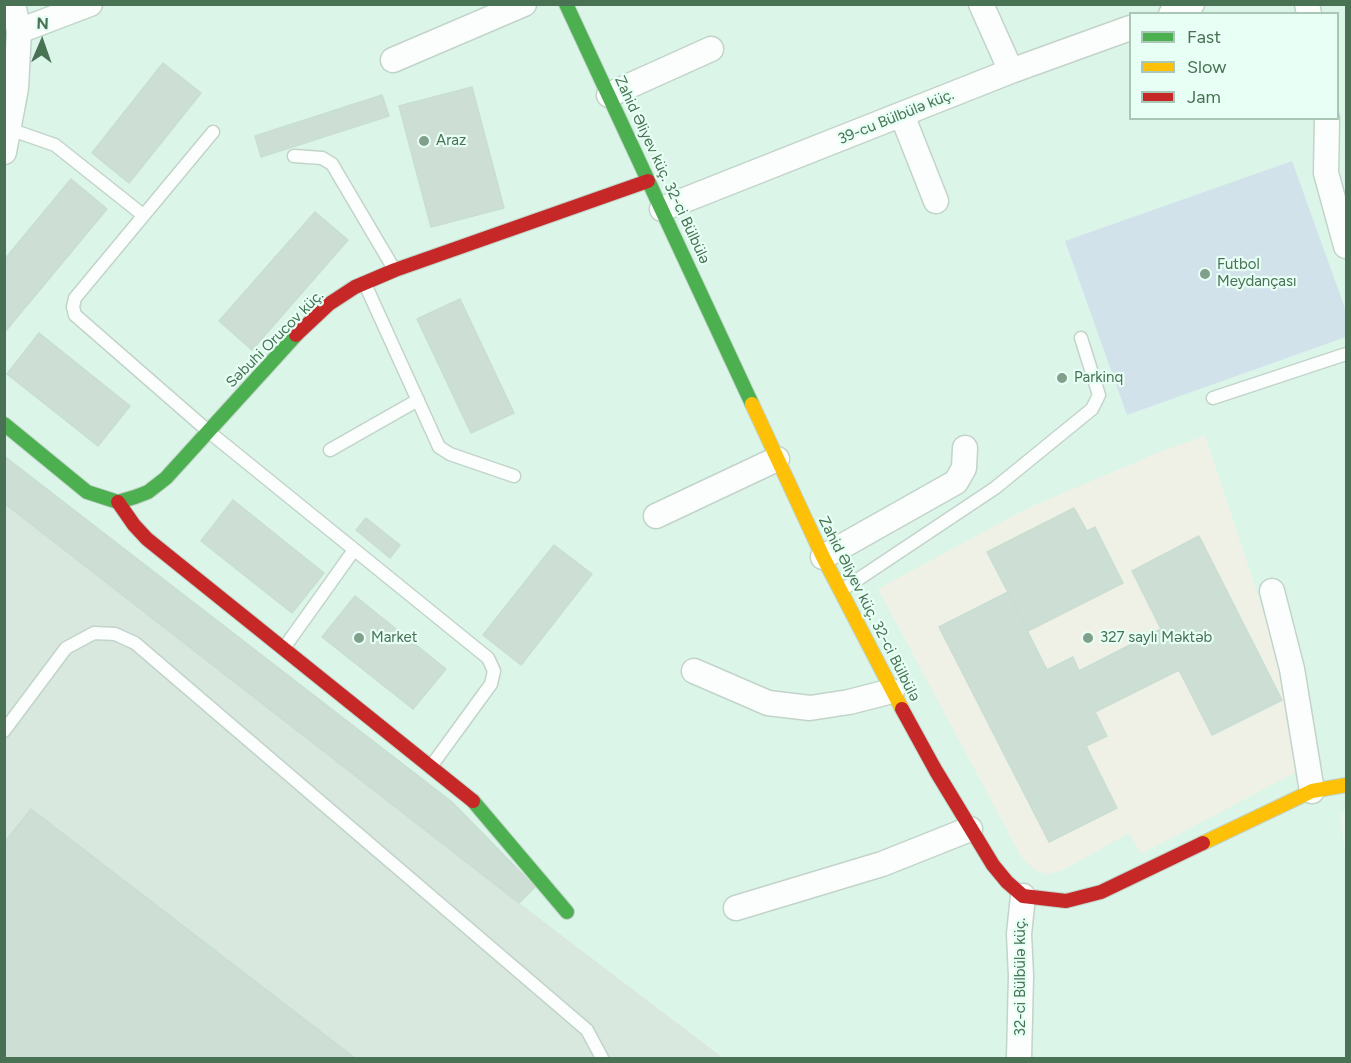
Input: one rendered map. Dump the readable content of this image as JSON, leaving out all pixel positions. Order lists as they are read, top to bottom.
{
  "streets": {
    "street": [
      "39-cu Bülbülə küç.",
      "Zahid Əliyev küç. 32-ci Bülbülə",
      "Səbuhi Orucov küç.",
      "32-ci Bülbülə küç."
    ]
  },
  "crossings": [
    ["39-cu Bülbülə küç.", "Zahid Əliyev küç. 32-ci Bülbülə"],
    ["Zahid Əliyev küç. 32-ci Bülbülə", "Səbuhi Orucov küç."],
    ["Zahid Əliyev küç. 32-ci Bülbülə", "32-ci Bülbülə küç."]
  ],
  "places": [
    "Araz",
    "Futbol Meydançası",
    "Parkinq",
    "Market",
    "327 saylı Məktəb"
  ],
  "legend": ["Fast", "Slow", "Jam"],
  "north": "top"
}
